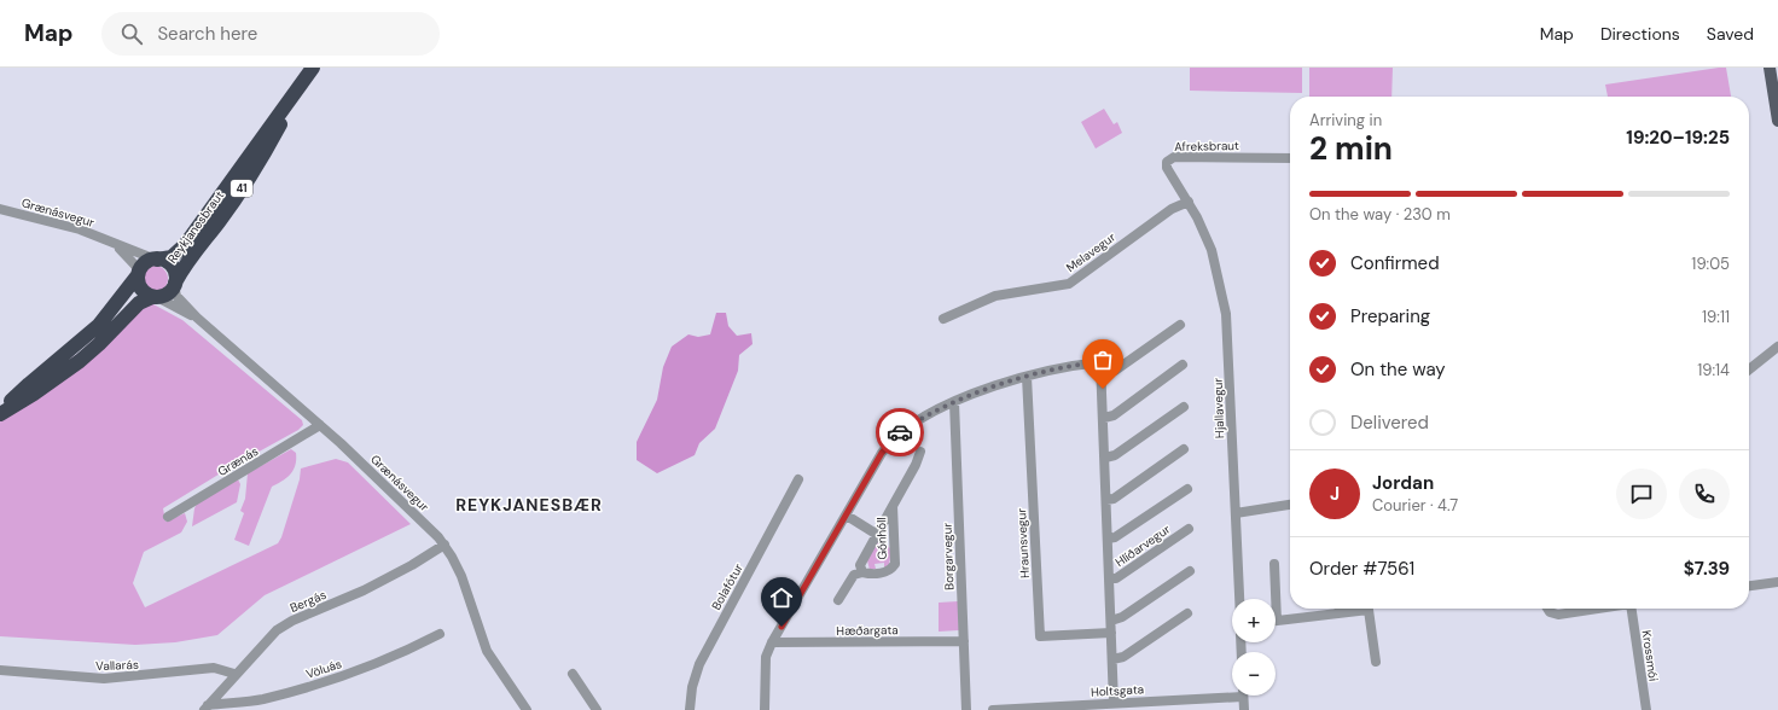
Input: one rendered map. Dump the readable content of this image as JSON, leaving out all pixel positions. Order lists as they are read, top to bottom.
{
  "streets": {
    "highway": ["41", "Reykjanesbraut"],
    "street": [
      "Afreksbraut",
      "Grænásvegur",
      "Melavegur",
      "Hjallavegur",
      "Grænás",
      "Gónhóll",
      "Hraunsvegur",
      "Hlíðarvegur",
      "Borgarvegur",
      "Bolafótur",
      "Bergás",
      "Hæðargata",
      "Krossmói",
      "Vallarás",
      "Völuás",
      "Holtsgata"
    ]
  },
  "crossings": [
    ["Afreksbraut", "Melavegur"],
    ["Afreksbraut", "Hjallavegur"],
    ["Grænásvegur", "Reykjanesbraut"],
    ["Grænásvegur", "Grænás"],
    ["Grænásvegur", "Bergás"],
    ["Melavegur", "Hjallavegur"],
    ["Hraunsvegur", "Hlíðarvegur"],
    ["Hlíðarvegur", "Holtsgata"],
    ["Borgarvegur", "Hæðargata"],
    ["Bergás", "Vallarás"],
    ["Bergás", "Völuás"]
  ],
  "districts": ["REYKJANESBÆR"],
  "page": {
    "header": "Map",
    "search": "Search here",
    "nav": ["Map", "Directions", "Saved"],
    "heading": ["2 min", "Arriving in", "19:20–19:25"],
    "panel": [
      "Jordan",
      "Courier · 4.7",
      "Order #7561",
      "$7.39"
    ],
    "bar": "On the way · 230 m",
    "list": [
      ["Confirmed", "19:05"],
      ["Preparing", "19:11"],
      ["On the way", "19:14"],
      "Delivered"
    ],
    "round": "J",
    "map_buttons": ["+", "−"]
  }
}
